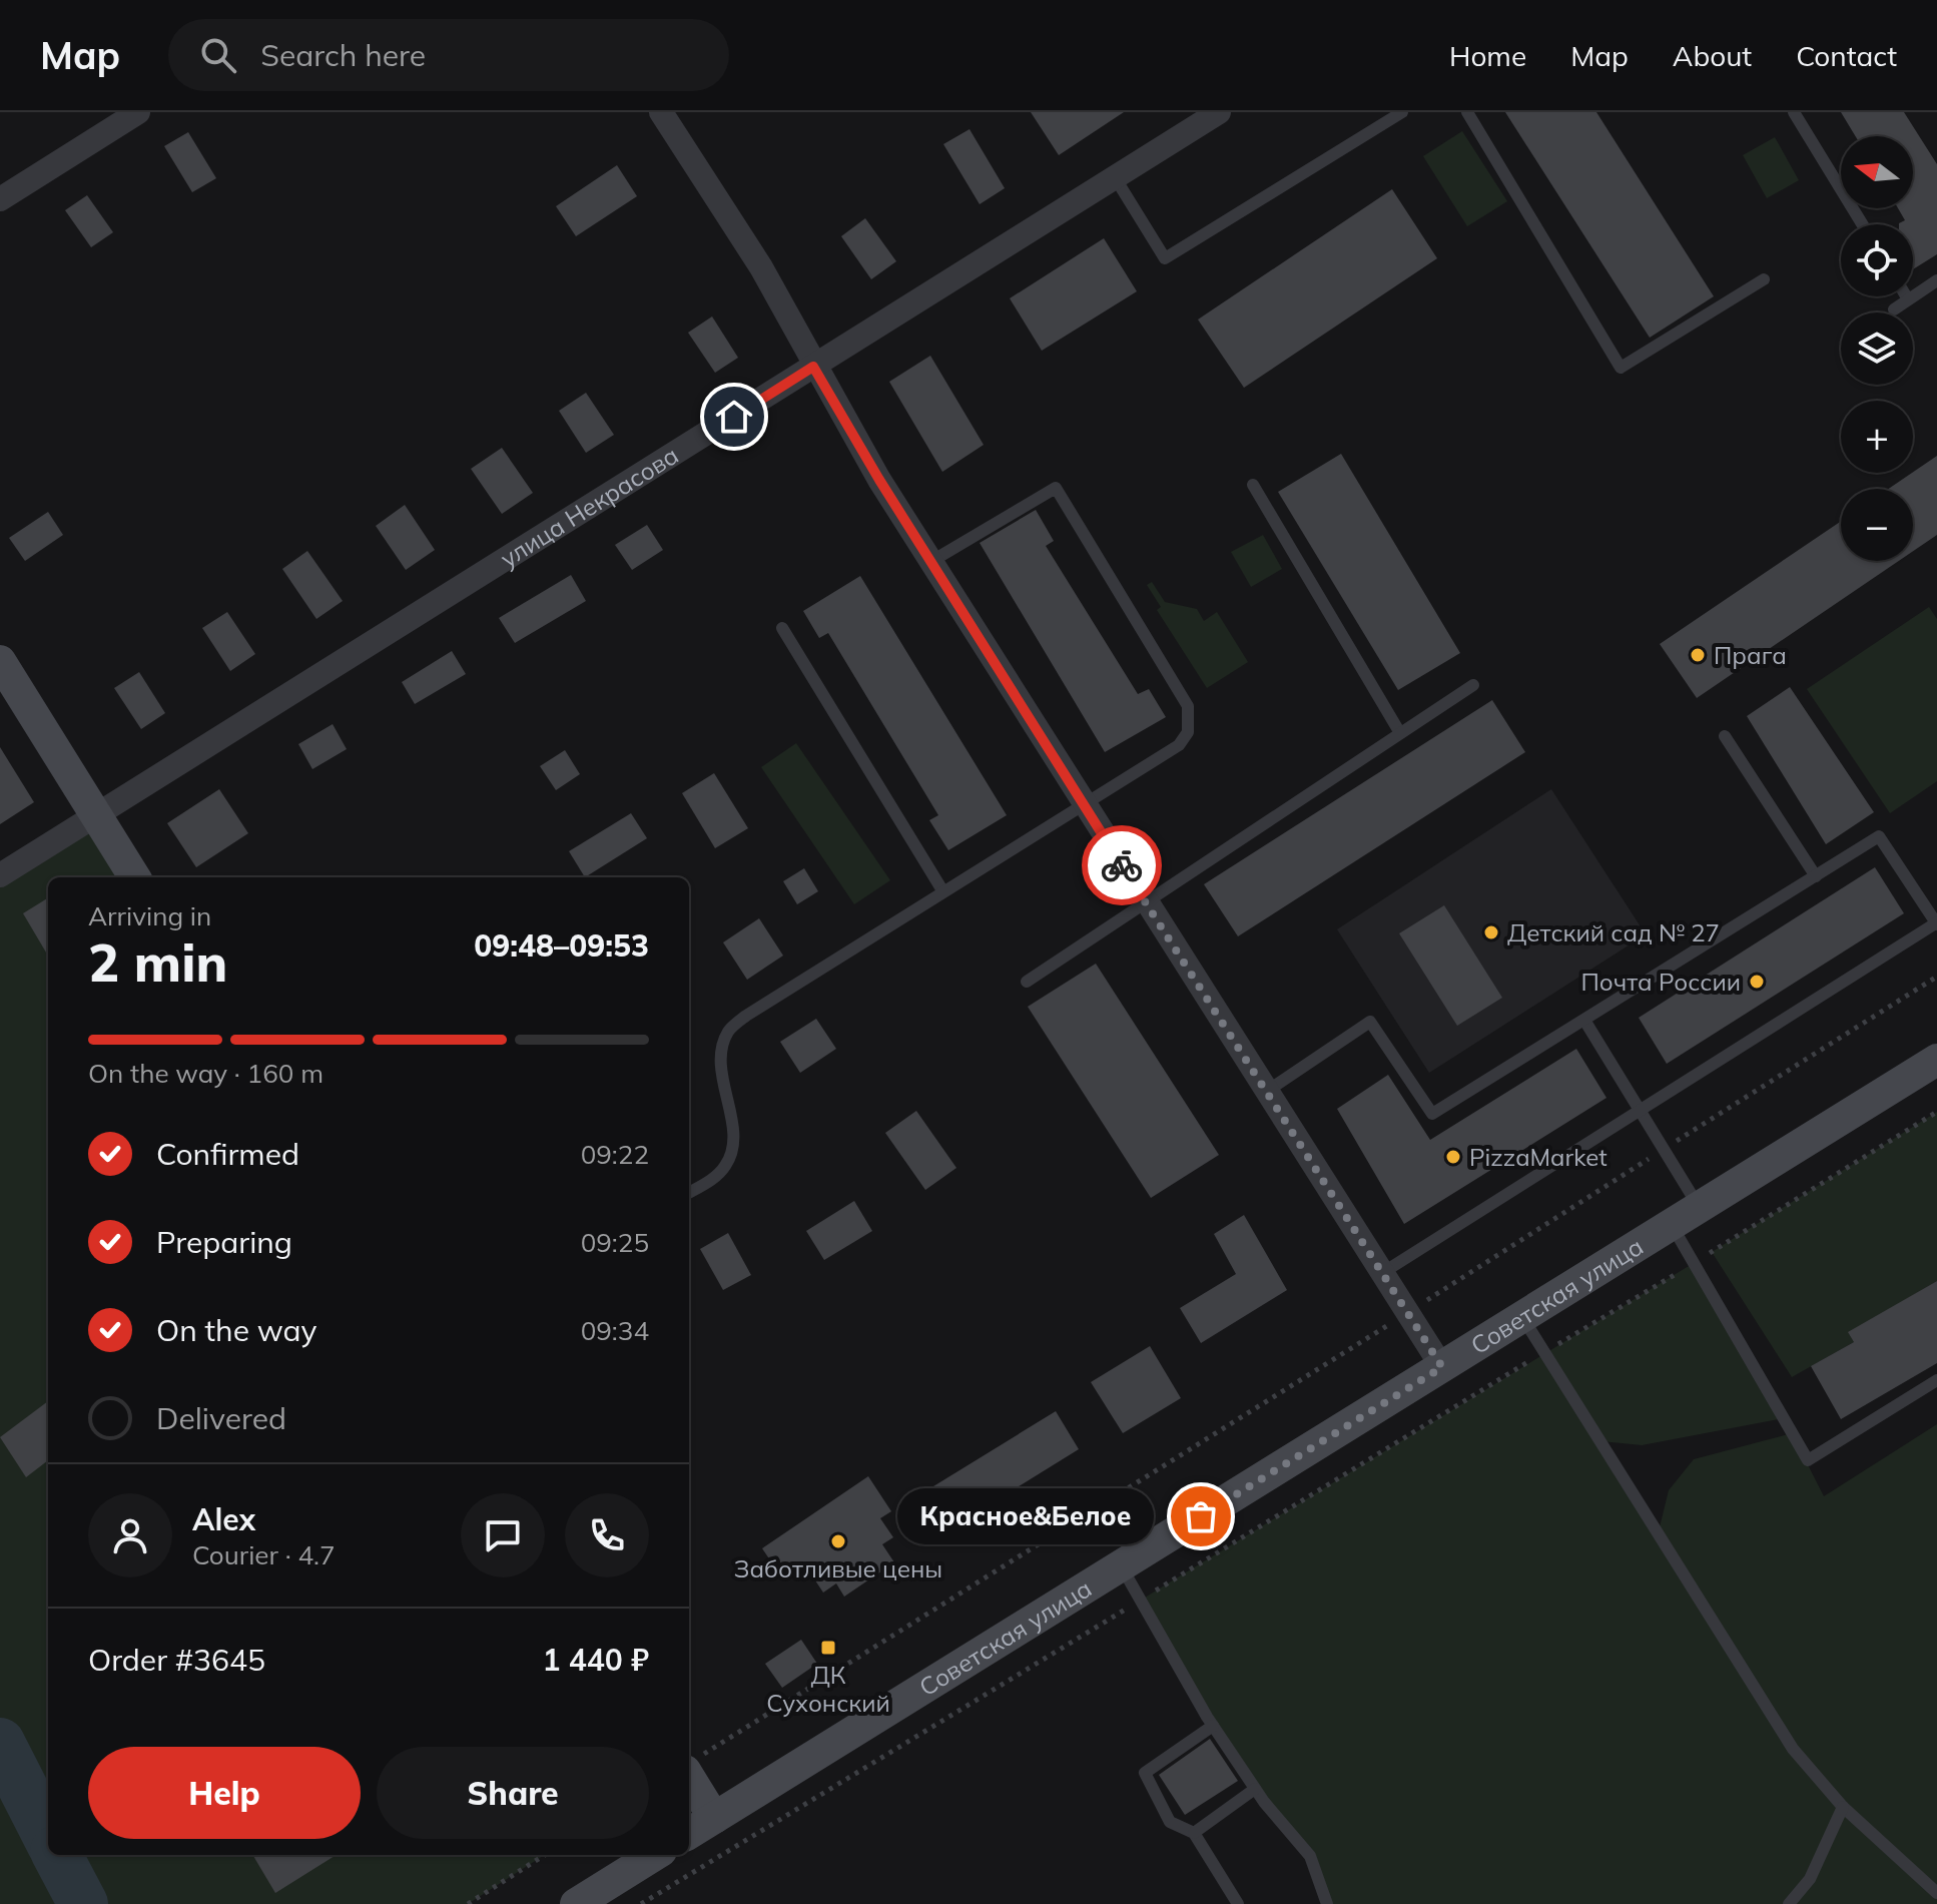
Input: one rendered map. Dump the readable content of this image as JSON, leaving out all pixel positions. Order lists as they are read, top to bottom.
{
  "streets": {
    "main road": ["Советская улица"],
    "street": ["улица Некрасова"]
  },
  "places": {
    "other": [
      "Прага",
      "Детский сад № 27",
      "Почта России",
      "PizzaMarket",
      "Красное&Белое",
      "Заботливые цены"
    ],
    "transit": ["ДК Сухонский"]
  },
  "north": "left",
  "page": {
    "header": "Map",
    "search": "Search here",
    "nav": [
      "Home",
      "Map",
      "About",
      "Contact"
    ],
    "map_buttons": ["+", "−"],
    "heading": ["2 min", "Arriving in", "09:48–09:53"],
    "panel": [
      "Alex",
      "Courier · 4.7",
      "Order #3645",
      "1 440 ₽"
    ],
    "bar": "On the way · 160 m",
    "list": [
      ["Confirmed", "09:22"],
      ["Preparing", "09:25"],
      ["On the way", "09:34"],
      "Delivered"
    ],
    "bubble": "Красное&Белое",
    "buttons": ["Help", "Share"]
  }
}
